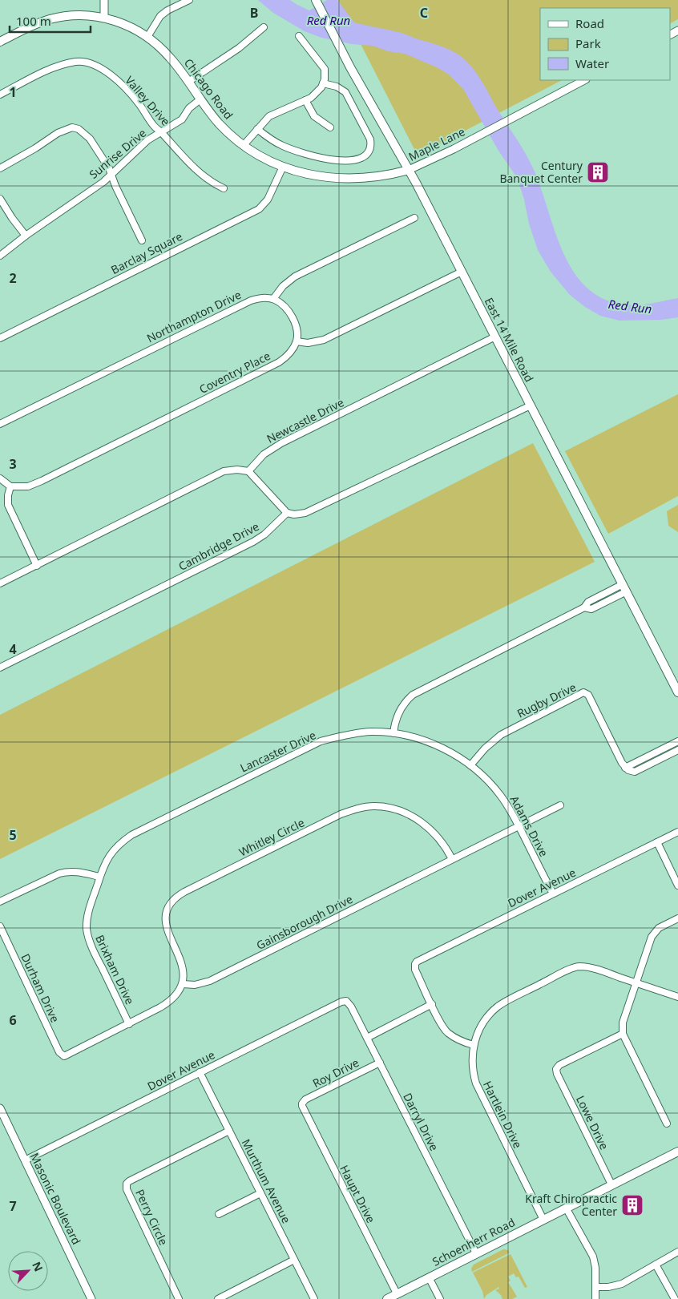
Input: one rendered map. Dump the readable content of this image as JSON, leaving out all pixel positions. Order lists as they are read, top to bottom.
{
  "streets": {
    "main road": ["Chicago Road", "East 14 Mile Road", "Schoenherr Road"],
    "street": [
      "Valley Drive",
      "Maple Lane",
      "Sunrise Drive",
      "Barclay Square",
      "Northampton Drive",
      "Coventry Place",
      "Newcastle Drive",
      "Cambridge Drive",
      "Rugby Drive",
      "Lancaster Drive",
      "Adams Drive",
      "Whitley Circle",
      "Dover Avenue",
      "Gainsborough Drive",
      "Brixham Drive",
      "Durham Drive",
      "Roy Drive",
      "Hartlein Drive",
      "Darryl Drive",
      "Lowe Drive",
      "Murthum Avenue",
      "Haupt Drive",
      "Masonic Boulevard",
      "Perry Circle"
    ]
  },
  "crossings": [
    ["Chicago Road", "Maple Lane"],
    ["Chicago Road", "Sunrise Drive"],
    ["Chicago Road", "Barclay Square"],
    ["Chicago Road", "East 14 Mile Road"],
    ["Valley Drive", "Sunrise Drive"],
    ["Maple Lane", "East 14 Mile Road"],
    ["East 14 Mile Road", "Newcastle Drive"],
    ["Rugby Drive", "Adams Drive"],
    ["Lancaster Drive", "Adams Drive"],
    ["Lancaster Drive", "Brixham Drive"],
    ["Adams Drive", "Dover Avenue"],
    ["Adams Drive", "Gainsborough Drive"],
    ["Whitley Circle", "Gainsborough Drive"],
    ["Dover Avenue", "Darryl Drive"],
    ["Dover Avenue", "Murthum Avenue"],
    ["Dover Avenue", "Masonic Boulevard"],
    ["Brixham Drive", "Durham Drive"],
    ["Roy Drive", "Darryl Drive"],
    ["Roy Drive", "Haupt Drive"],
    ["Hartlein Drive", "Schoenherr Road"],
    ["Darryl Drive", "Schoenherr Road"],
    ["Lowe Drive", "Schoenherr Road"],
    ["Murthum Avenue", "Perry Circle"],
    ["Haupt Drive", "Schoenherr Road"]
  ],
  "water": ["Red Run"],
  "places": {
    "building": ["Century Banquet Center", "Kraft Chiropractic Center"]
  },
  "legend": ["Road", "Park", "Water"],
  "scale_bar": "100 m",
  "north": "top right",
  "grid": {
    "columns": ["B", "C"],
    "rows": [
      "1",
      "2",
      "3",
      "4",
      "5",
      "6",
      "7"
    ]
  }
}
